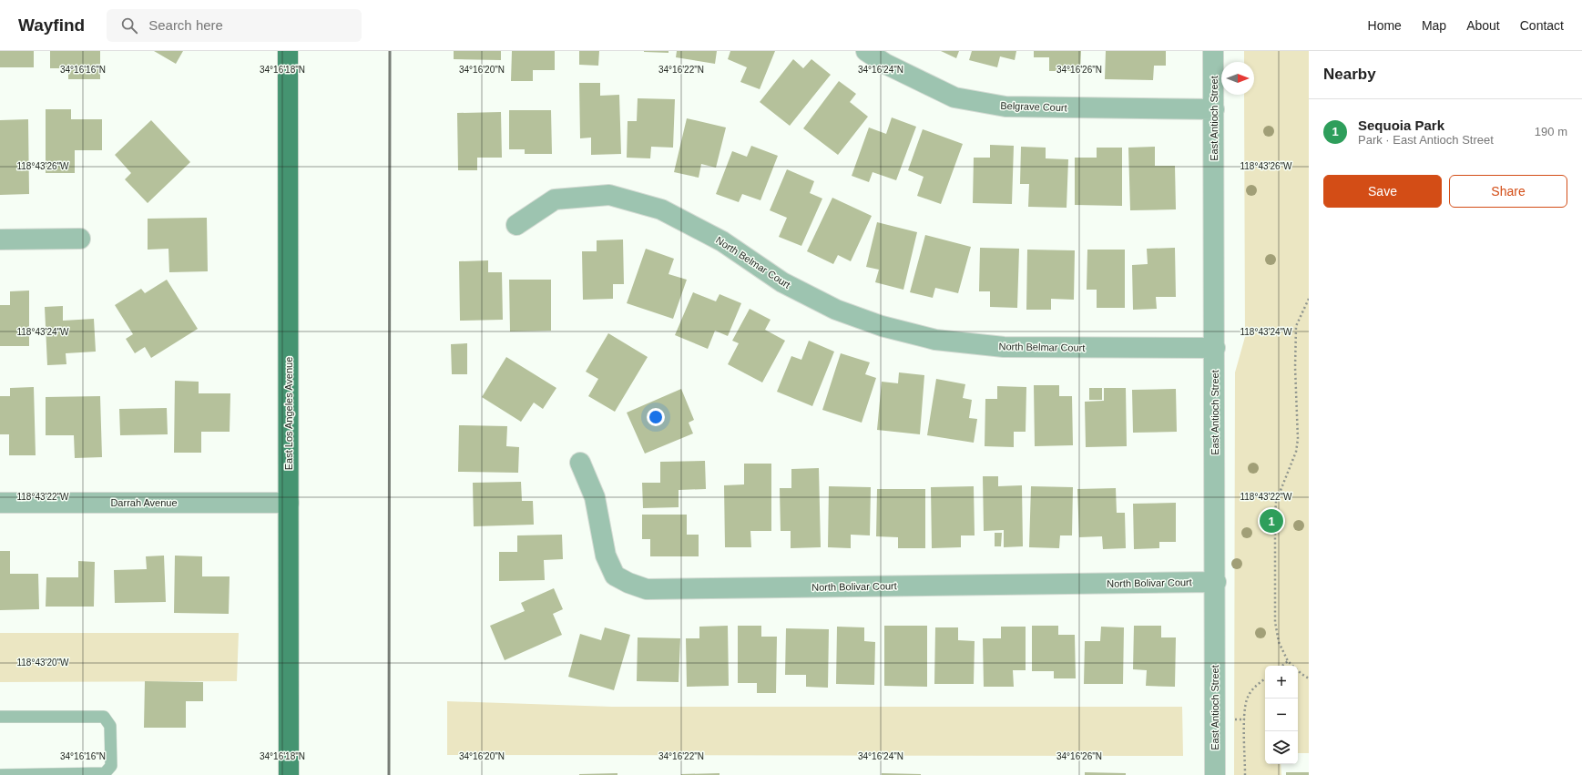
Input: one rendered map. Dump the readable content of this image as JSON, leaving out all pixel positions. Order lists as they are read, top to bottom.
{
  "streets": {
    "main road": ["East Los Angeles Avenue"],
    "street": [
      "Belgrave Court",
      "East Antioch Street",
      "North Belmar Court",
      "Darrah Avenue",
      "North Bolivar Court"
    ]
  },
  "crossings": [
    ["Belgrave Court", "East Antioch Street"],
    ["East Antioch Street", "North Belmar Court"],
    ["East Antioch Street", "North Bolivar Court"],
    ["East Los Angeles Avenue", "Darrah Avenue"]
  ],
  "north": "right",
  "page": {
    "header": "Wayfind",
    "search": "Search here",
    "nav": [
      "Home",
      "Map",
      "About",
      "Contact"
    ],
    "heading": "Nearby",
    "list": [
      {
        "mark": "1",
        "name": "Sequoia Park",
        "note": "Park · East Antioch Street",
        "value": "190 m"
      }
    ],
    "buttons": ["Save", "Share"],
    "pins": "1",
    "map_buttons": ["+", "−"]
  },
  "coordinates": [
    "34°16'16\"N",
    "34°16'18\"N",
    "34°16'20\"N",
    "34°16'22\"N",
    "34°16'24\"N",
    "34°16'26\"N",
    "118°43'26\"W",
    "118°43'24\"W",
    "118°43'22\"W",
    "118°43'20\"W"
  ]
}
